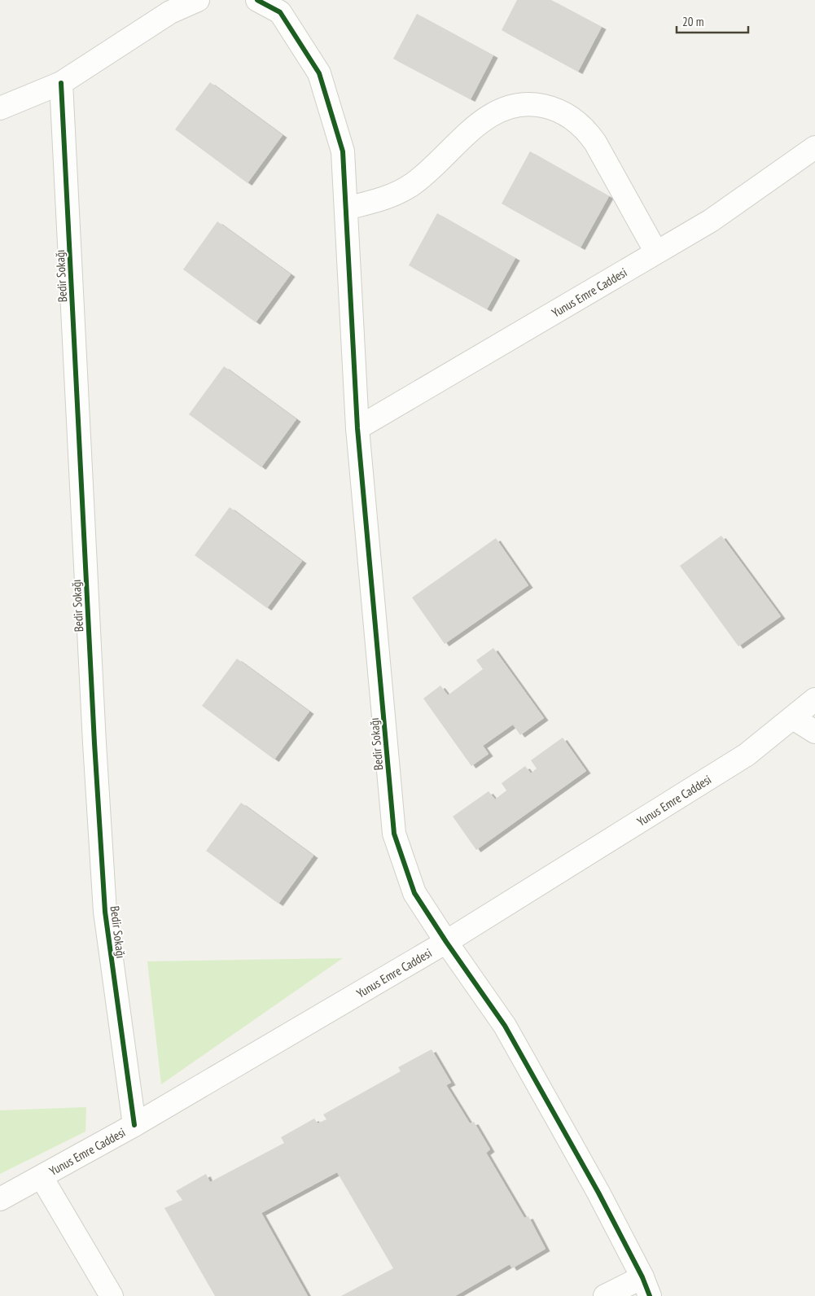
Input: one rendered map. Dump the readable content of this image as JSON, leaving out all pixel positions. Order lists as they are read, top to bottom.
{
  "streets": {
    "street": ["Bedir Sokağı", "Yunus Emre Caddesi"]
  },
  "crossings": [
    ["Bedir Sokağı", "Yunus Emre Caddesi"]
  ],
  "scale_bar": "20 m"
}
